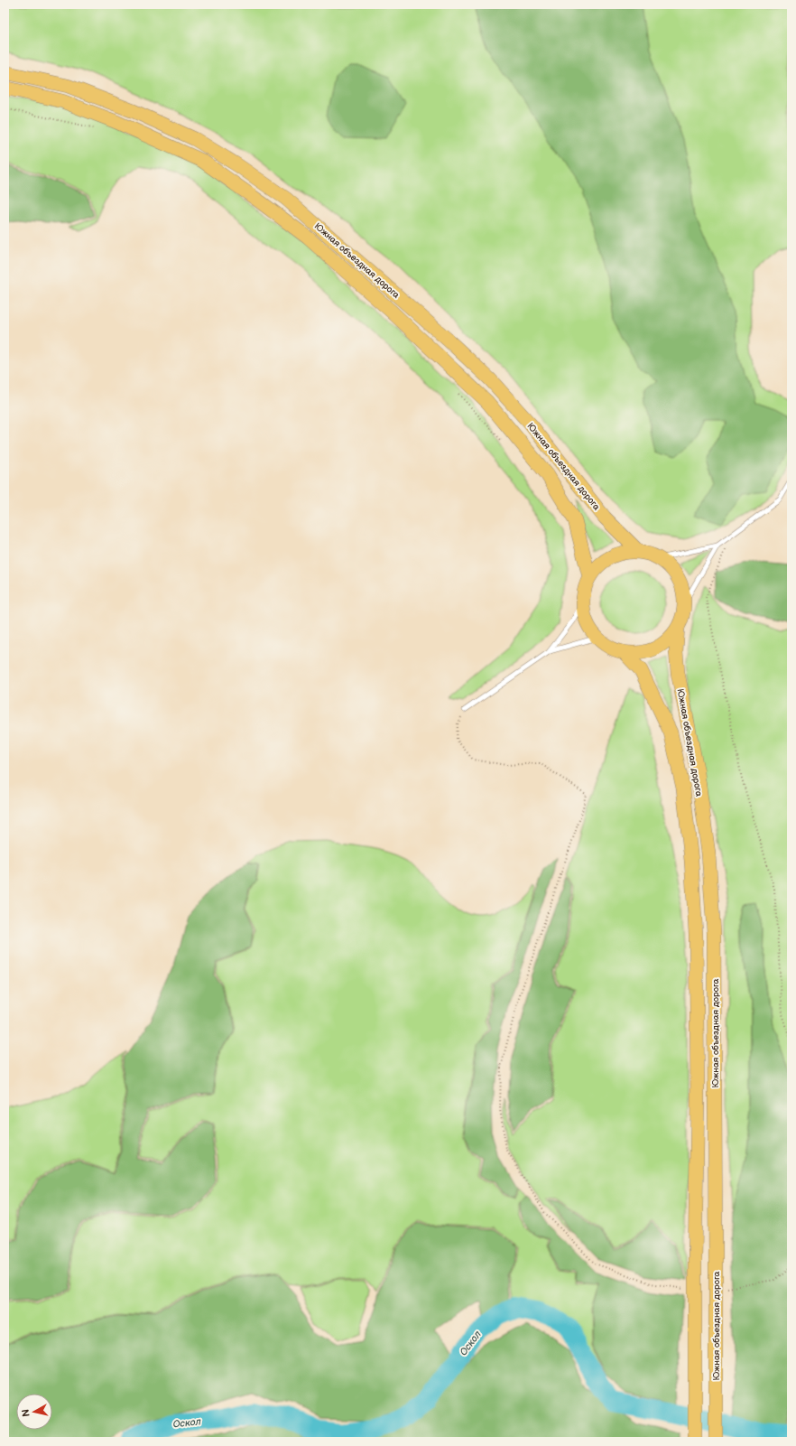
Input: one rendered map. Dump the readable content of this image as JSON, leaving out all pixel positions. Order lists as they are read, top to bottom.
{
  "streets": {
    "main road": ["Южная объездная дорога"]
  },
  "water": ["Оскол"],
  "north": "left"
}
